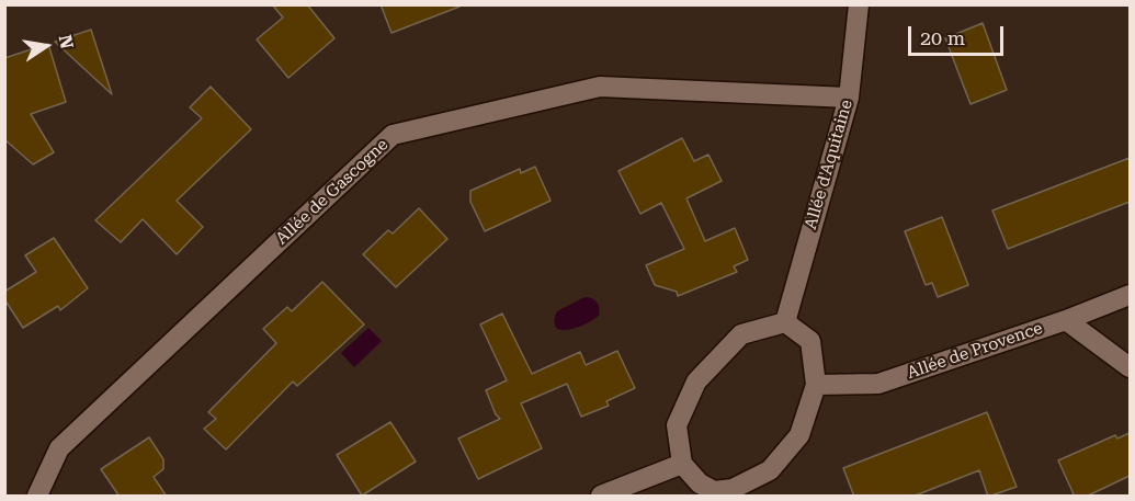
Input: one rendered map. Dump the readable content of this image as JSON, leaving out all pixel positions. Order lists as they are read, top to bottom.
{
  "streets": {
    "street": ["Allée d'Aquitaine", "Allée de Gascogne", "Allée de Provence"]
  },
  "crossings": [
    ["Allée d'Aquitaine", "Allée de Gascogne"],
    ["Allée d'Aquitaine", "Allée de Provence"]
  ],
  "scale_bar": "20 m",
  "north": "right"
}
